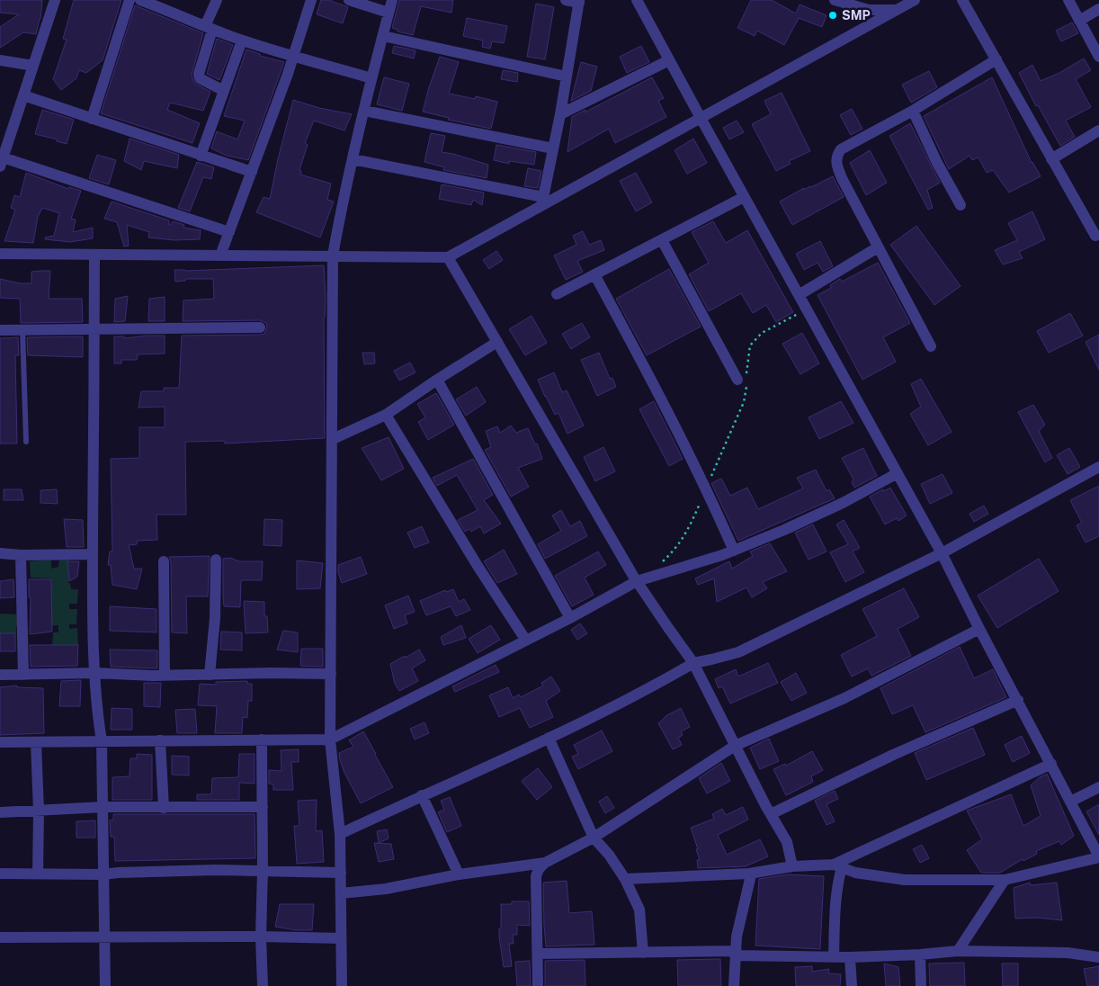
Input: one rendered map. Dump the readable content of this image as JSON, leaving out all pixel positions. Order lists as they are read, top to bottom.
{
  "places": ["SMP"]
}
